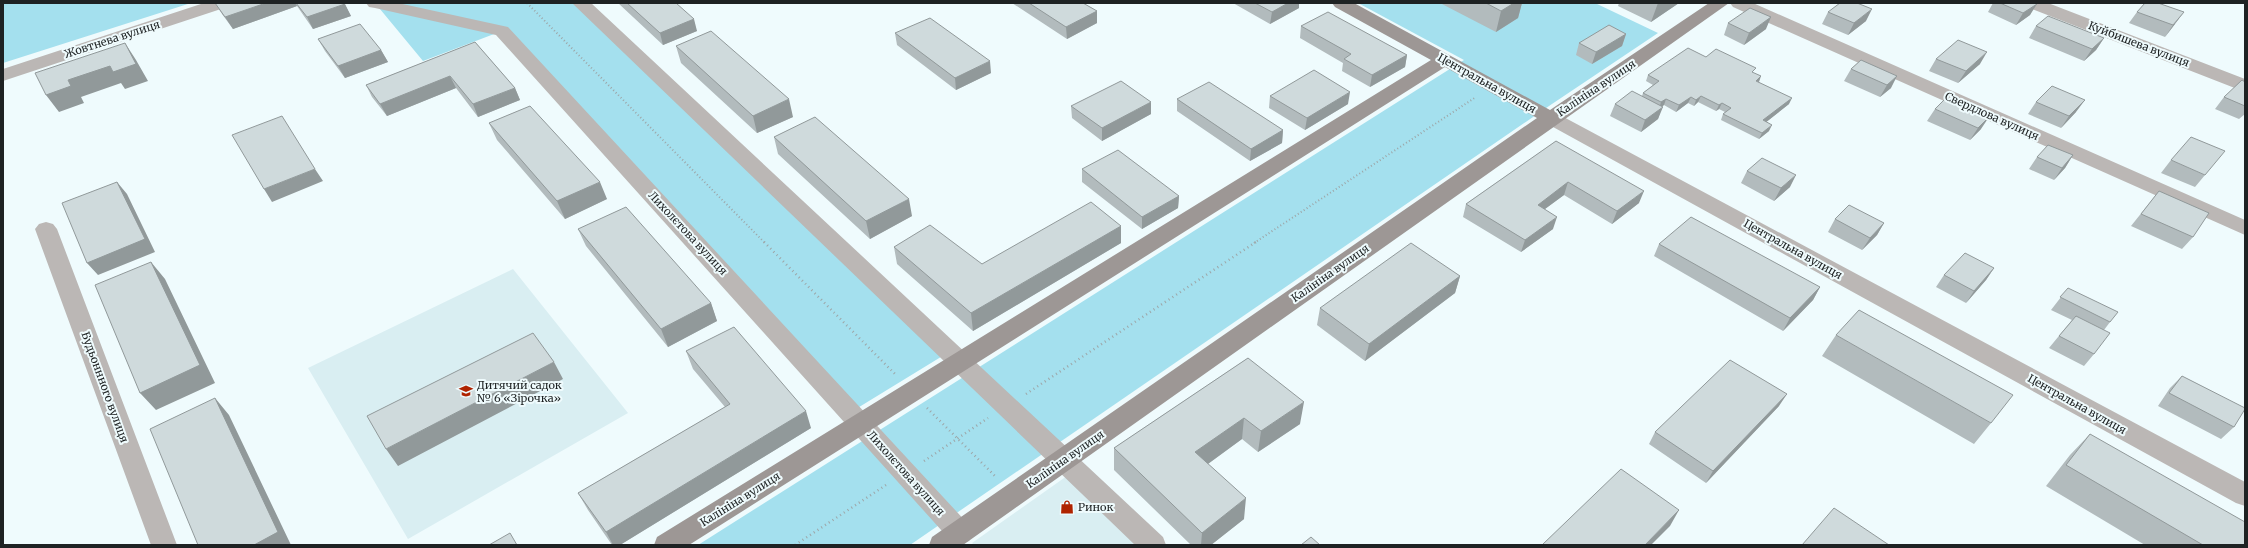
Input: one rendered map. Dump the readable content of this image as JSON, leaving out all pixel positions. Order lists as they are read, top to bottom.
{
  "streets": {
    "main road": ["Центральна вулиця", "Калініна вулиця"],
    "street": [
      "Жовтнева вулиця",
      "Куйбишева вулиця",
      "Свердлова вулиця",
      "Лихолєтова вулиця",
      "Будьоннного вулиця"
    ]
  },
  "crossings": [
    ["Центральна вулиця", "Калініна вулиця"],
    ["Калініна вулиця", "Лихолєтова вулиця"]
  ],
  "places": {
    "school or university": ["Дитячий садок № 6 «Зірочка»"],
    "shop": ["Ринок"]
  }
}
